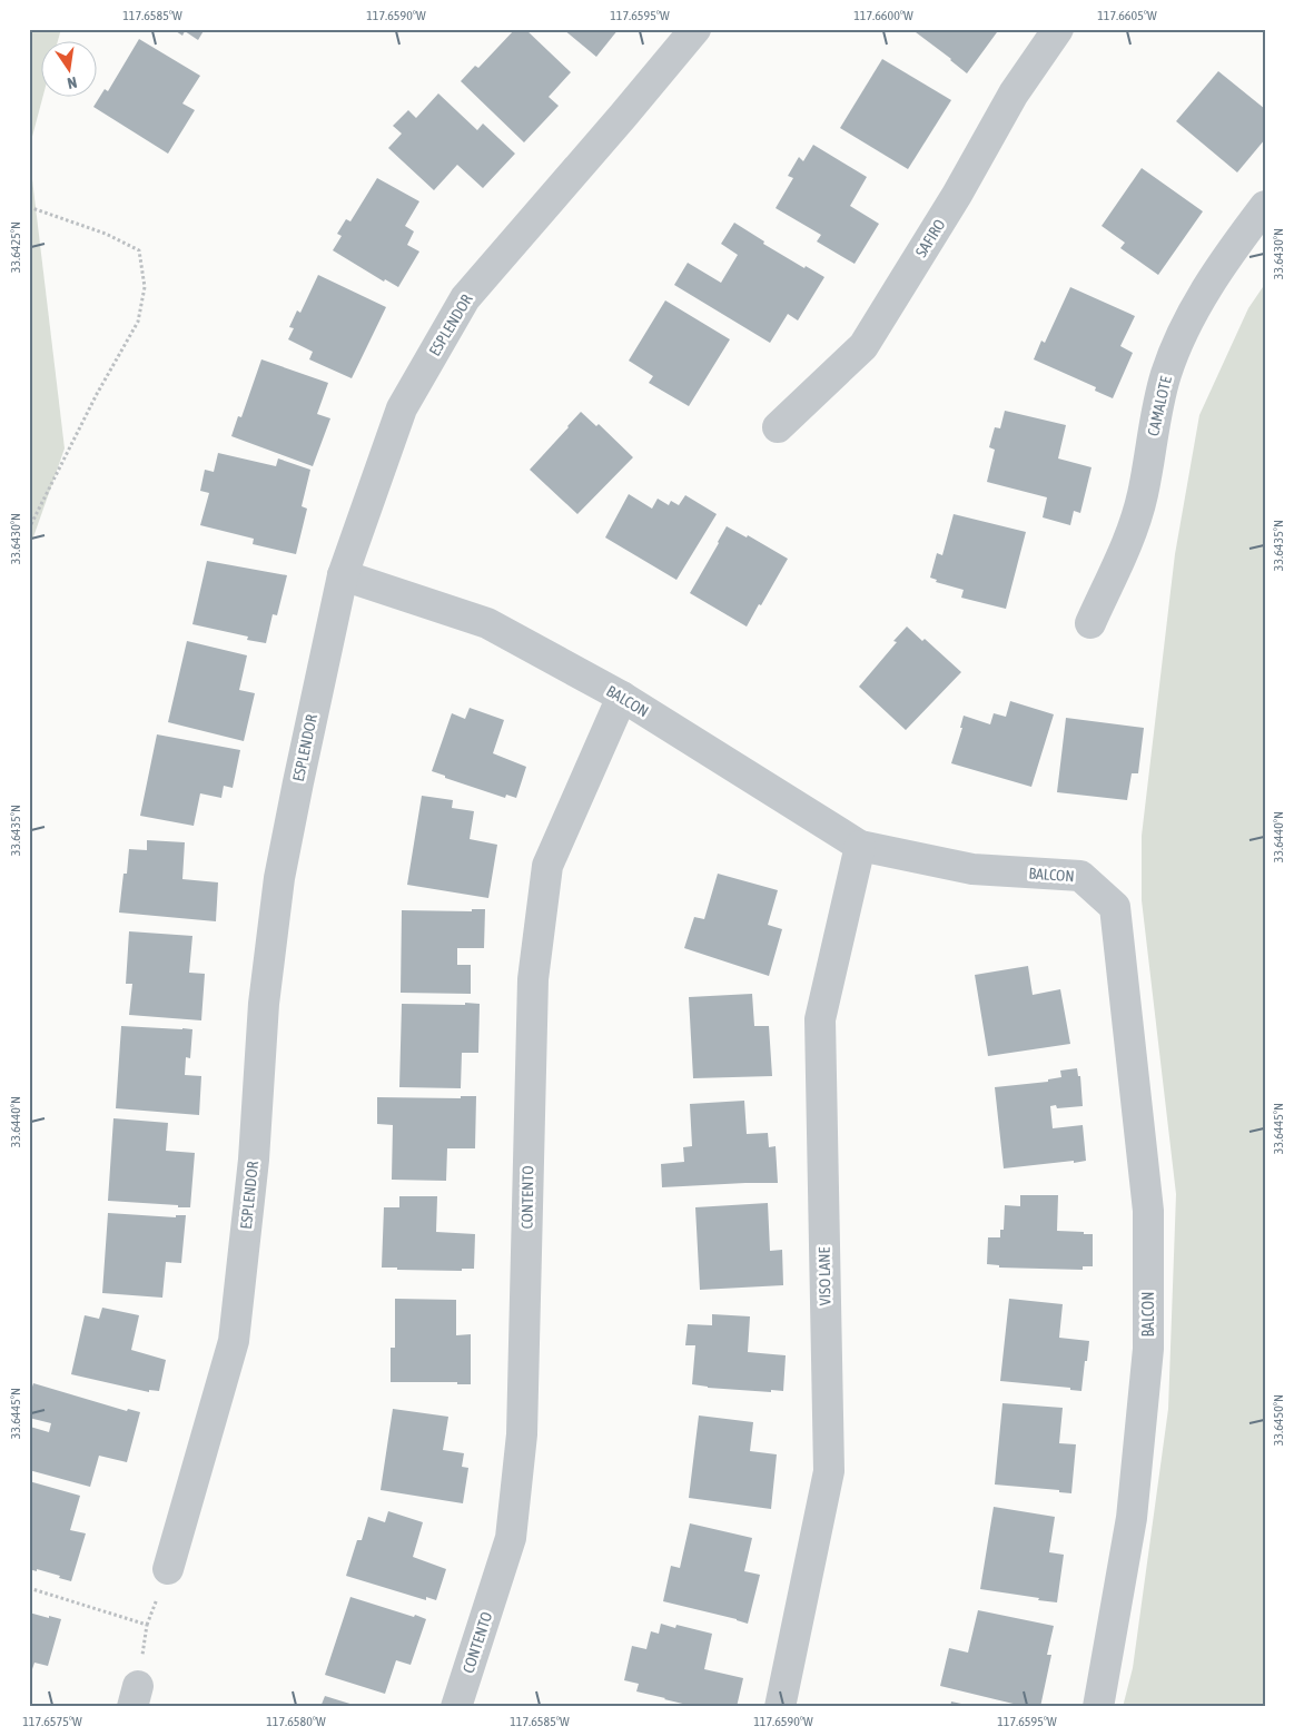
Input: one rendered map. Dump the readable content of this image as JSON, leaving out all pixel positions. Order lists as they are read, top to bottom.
{
  "streets": {
    "street": [
      "SAFIRO",
      "ESPLENDOR",
      "CAMALOTE",
      "BALCON",
      "CONTENTO",
      "VISO LANE"
    ]
  },
  "crossings": [
    ["ESPLENDOR", "BALCON"],
    ["BALCON", "CONTENTO"],
    ["BALCON", "VISO LANE"]
  ],
  "north": "bottom",
  "coordinates": [
    "117.6585°W",
    "117.6590°W",
    "117.6595°W",
    "117.6600°W",
    "117.6605°W",
    "33.6425°N",
    "33.6430°N",
    "33.6435°N",
    "33.6440°N",
    "33.6445°N",
    "33.6450°N",
    "117.6575°W",
    "117.6580°W"
  ]
}
